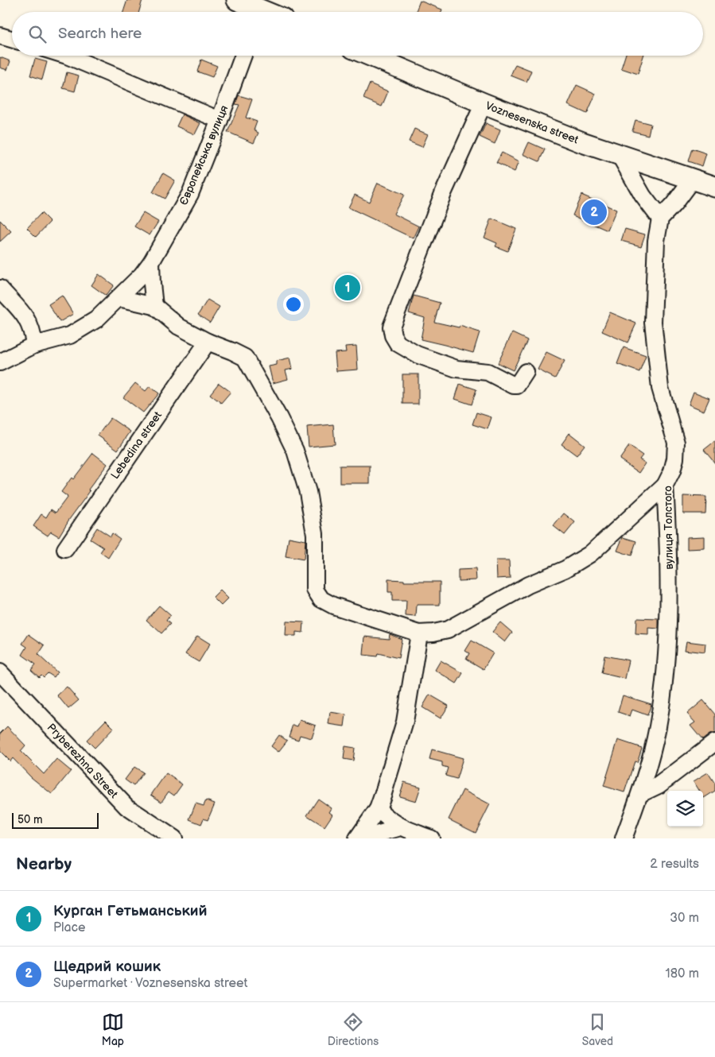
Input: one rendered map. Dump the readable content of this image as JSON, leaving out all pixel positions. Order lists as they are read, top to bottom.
{
  "streets": {
    "main road": ["Voznesenska street"],
    "street": [
      "Європейська вулиця",
      "Lebedina street",
      "вулиця Толстого",
      "Pryberezhna Street"
    ]
  },
  "scale_bar": "50 m",
  "page": {
    "search": "Search here",
    "pins": ["2", "1"],
    "scale": "50 m",
    "heading": ["Nearby", "2 results"],
    "list": [
      {
        "mark": "1",
        "name": "Курган Гетьманський",
        "note": "Place",
        "value": "30 m"
      },
      {
        "mark": "2",
        "name": "Щедрий кошик",
        "note": "Supermarket · Voznesenska street",
        "value": "180 m"
      }
    ],
    "nav": ["Map", "Directions", "Saved"]
  }
}
